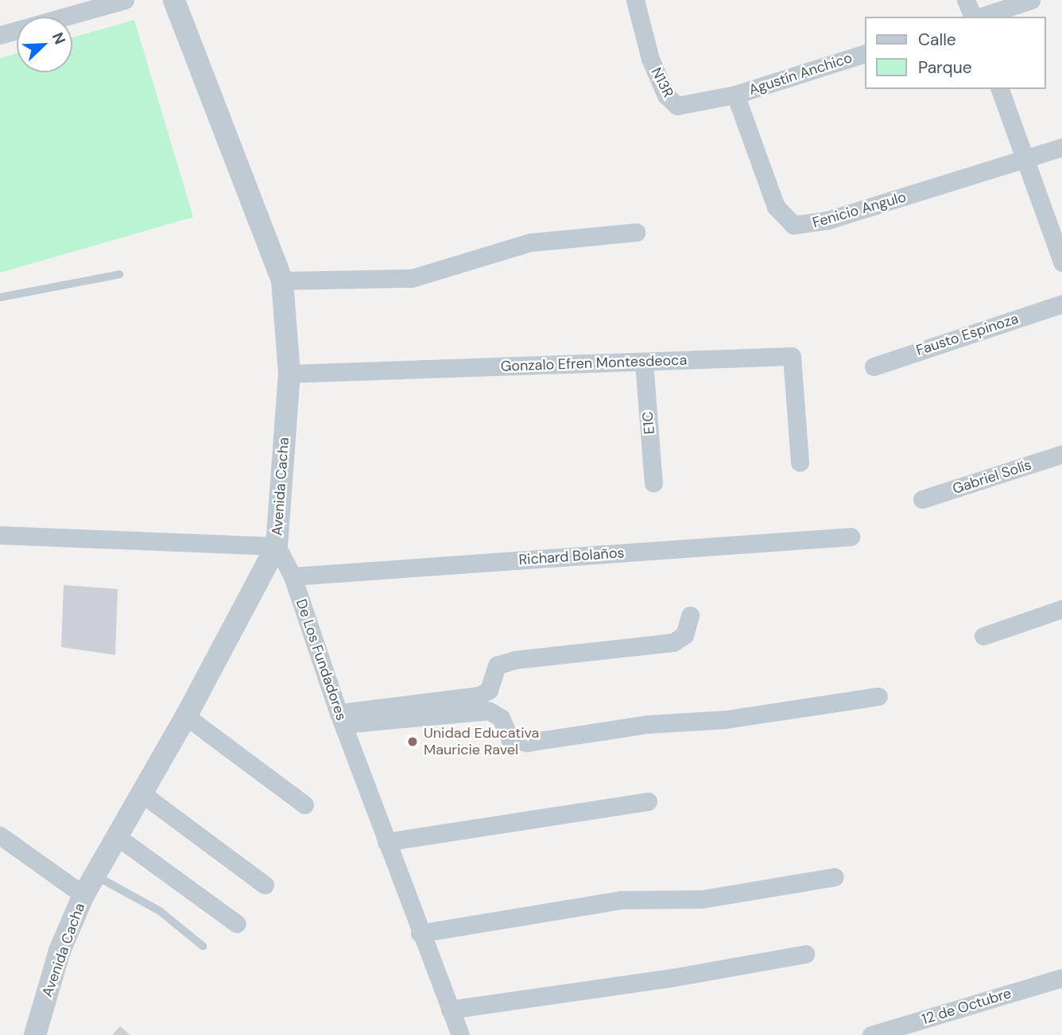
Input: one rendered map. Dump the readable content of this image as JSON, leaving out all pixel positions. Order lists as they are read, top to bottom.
{
  "streets": {
    "street": [
      "Agustín Anchico",
      "N13R",
      "Fenicio Angulo",
      "Fausto Espinoza",
      "Gonzalo Efren Montesdeoca",
      "E1C",
      "Gabriel Solís",
      "Avenida Cacha",
      "Richard Bolaños",
      "De Los Fundadores",
      "12 de Octubre"
    ]
  },
  "crossings": [
    ["Agustín Anchico", "N13R"],
    ["Agustín Anchico", "Fenicio Angulo"],
    ["N13R", "Fenicio Angulo"],
    ["Gonzalo Efren Montesdeoca", "E1C"],
    ["Gonzalo Efren Montesdeoca", "Avenida Cacha"],
    ["Avenida Cacha", "De Los Fundadores"],
    ["Richard Bolaños", "De Los Fundadores"]
  ],
  "places": ["Unidad Educativa Mauricie Ravel"],
  "legend": ["Calle", "Parque"],
  "north": "top right"
}
